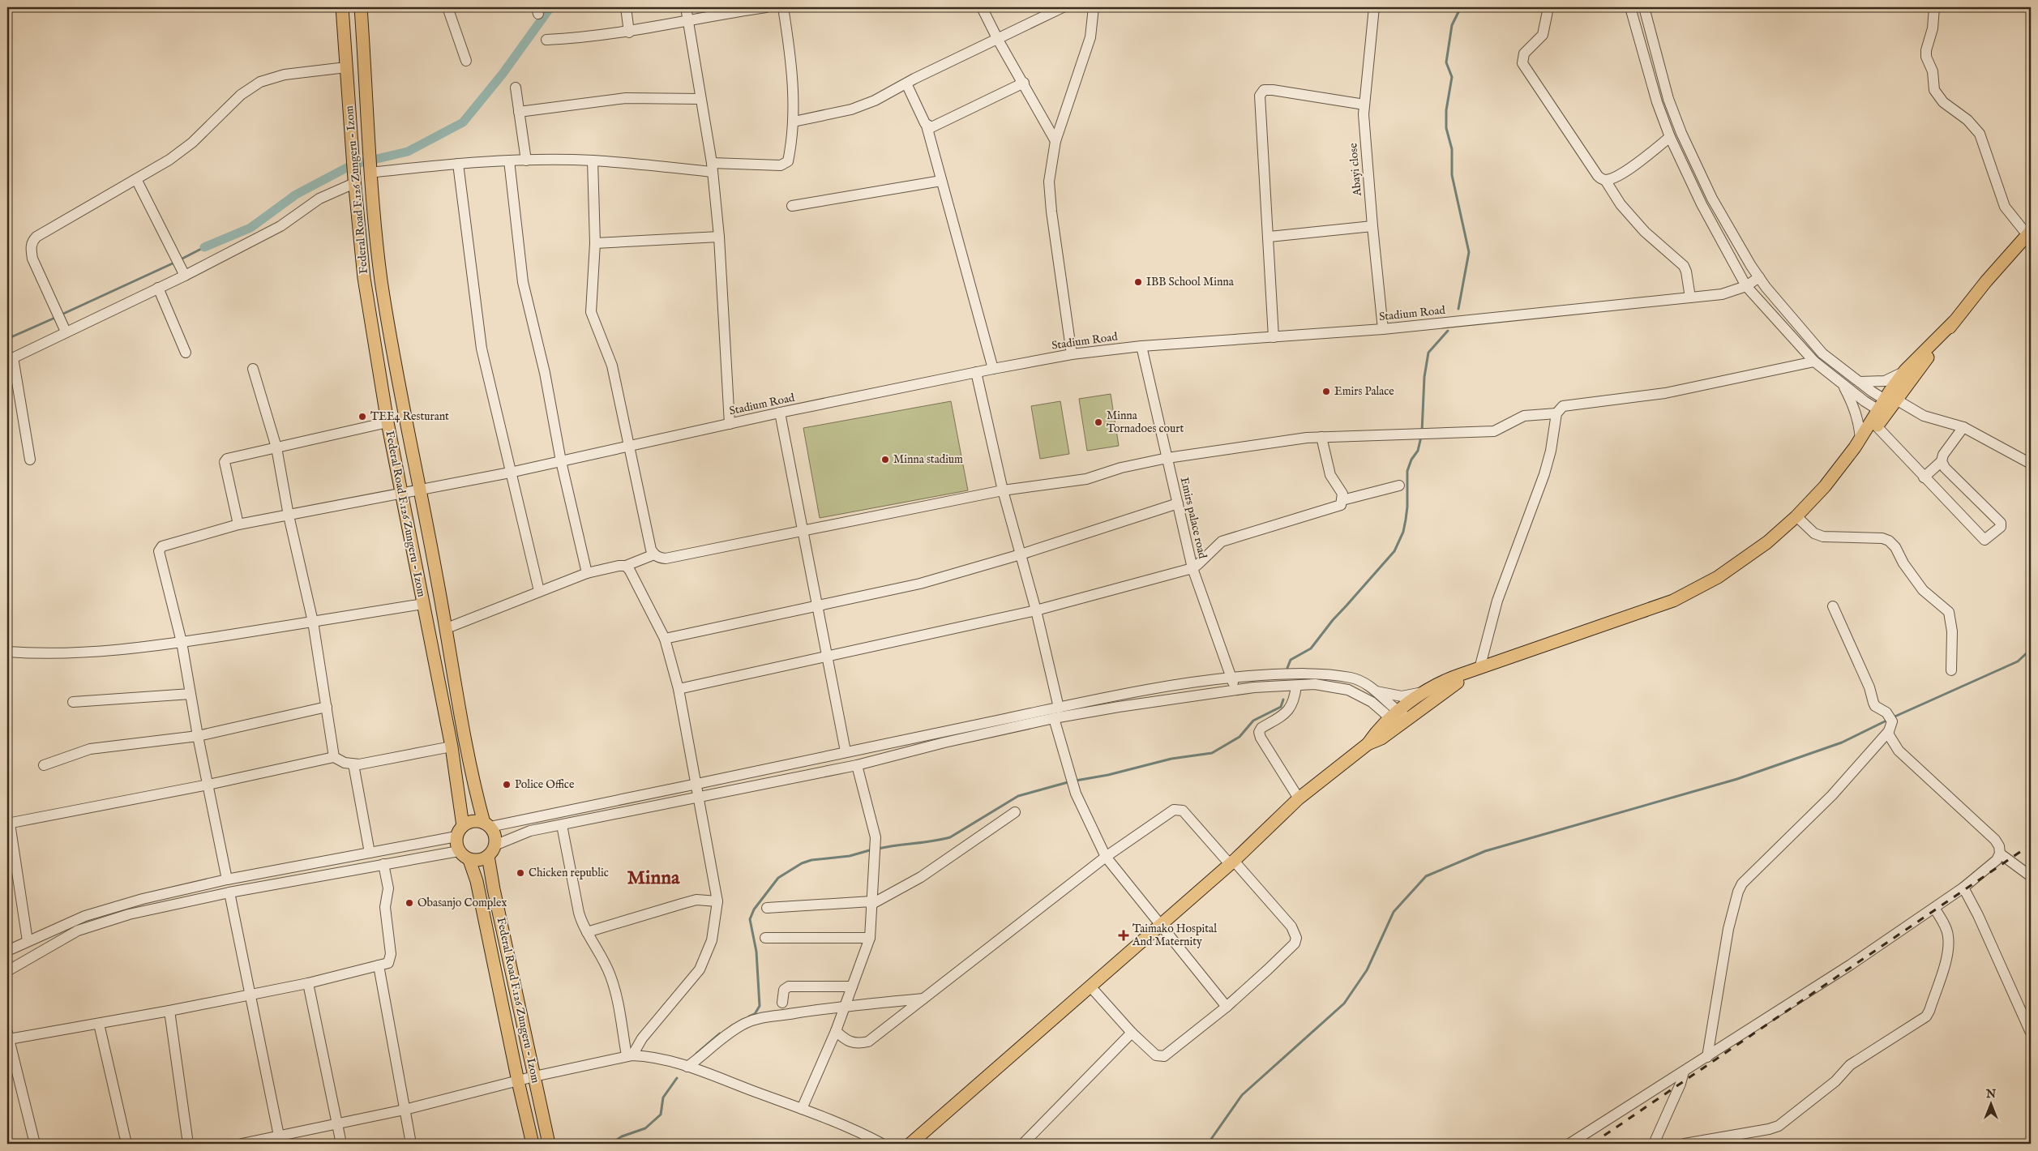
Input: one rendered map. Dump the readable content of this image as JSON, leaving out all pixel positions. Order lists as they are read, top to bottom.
{
  "streets": {
    "main road": ["Federal Road F.126 Zungeru - Izom"],
    "street": ["Abayi close", "Stadium Road", "Emirs palace road"]
  },
  "crossings": [
    ["Abayi close", "Stadium Road"],
    ["Federal Road F.126 Zungeru - Izom", "Stadium Road"],
    ["Stadium Road", "Emirs palace road"]
  ],
  "districts": ["Minna"],
  "places": {
    "other": [
      "IBB School Minna",
      "Emirs Palace",
      "TEE4 Resturant",
      "Minna Tornadoes court",
      "Minna stadium",
      "Police Office",
      "Chicken republic",
      "Obasanjo Complex"
    ],
    "health": ["Taimako Hospital And Maternity"]
  },
  "north": "top"
}
